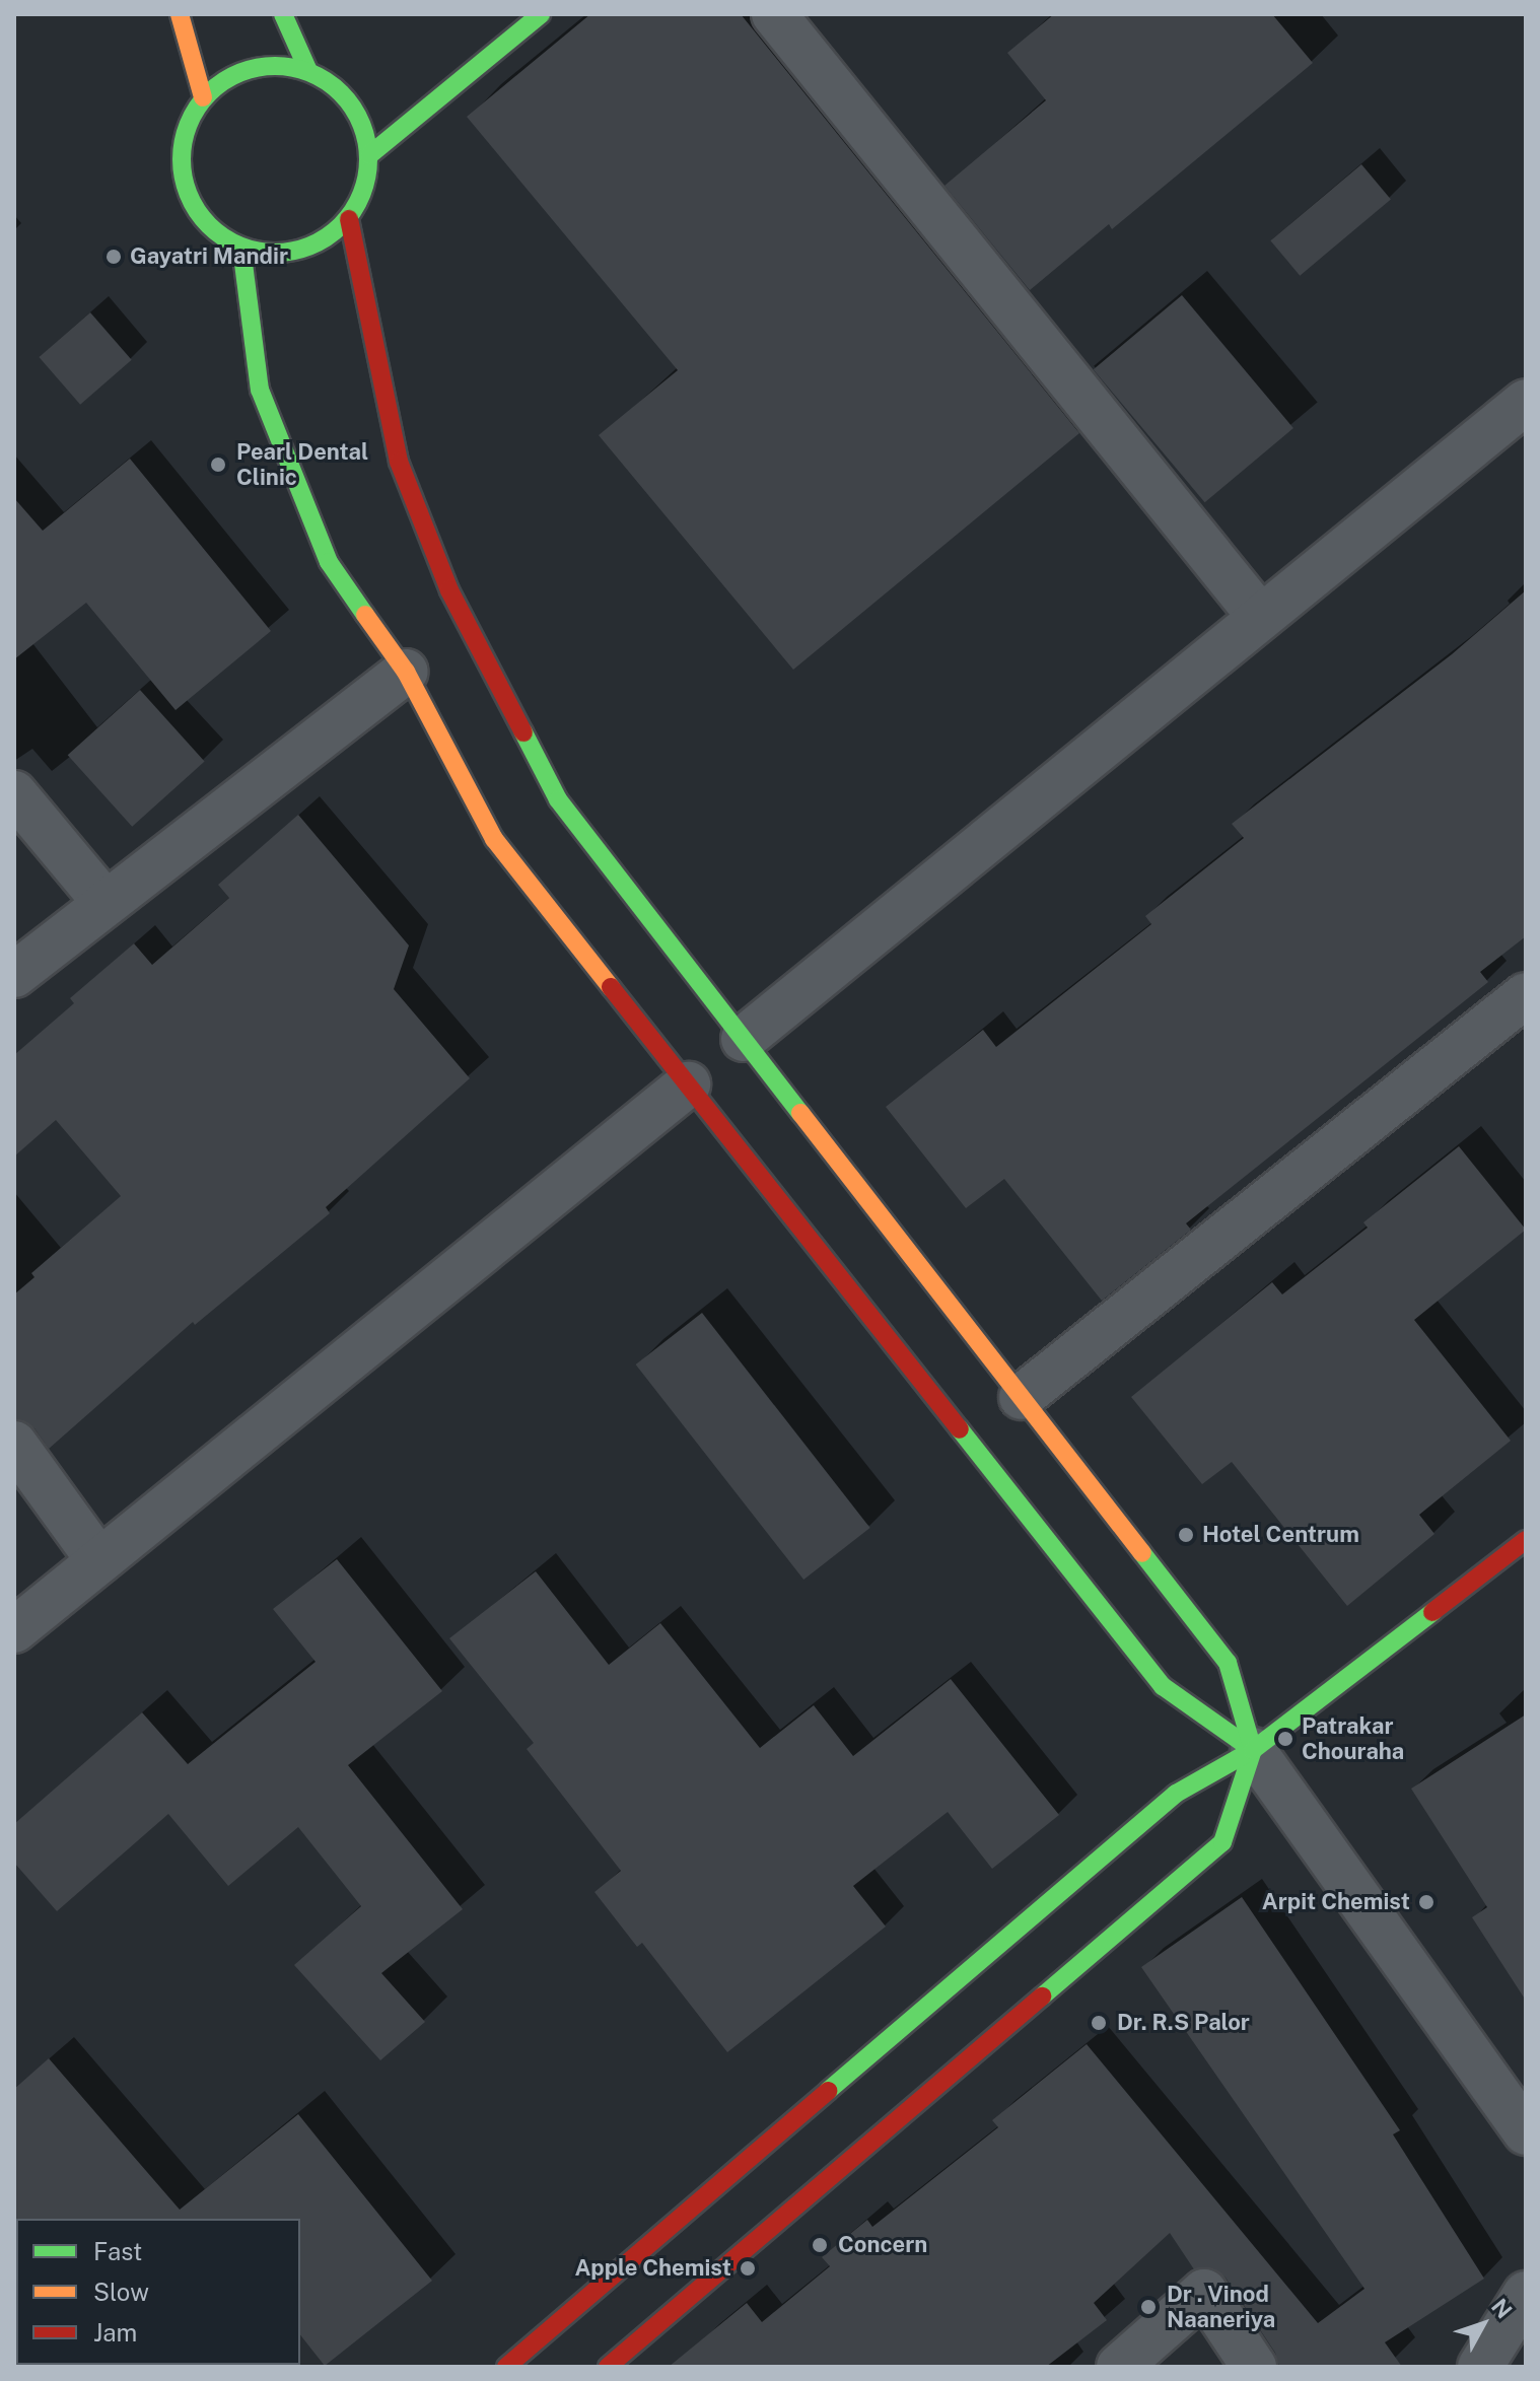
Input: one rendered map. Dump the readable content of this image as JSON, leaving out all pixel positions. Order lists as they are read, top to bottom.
{
  "places": [
    "Gayatri Mandir",
    "Pearl Dental Clinic",
    "Hotel Centrum",
    "Patrakar Chouraha",
    "Arpit Chemist",
    "Dr. R.S Palor",
    "Concern",
    "Apple Chemist",
    "Dr . Vinod Naaneriya"
  ],
  "legend": ["Fast", "Slow", "Jam"],
  "north": "top right"
}
